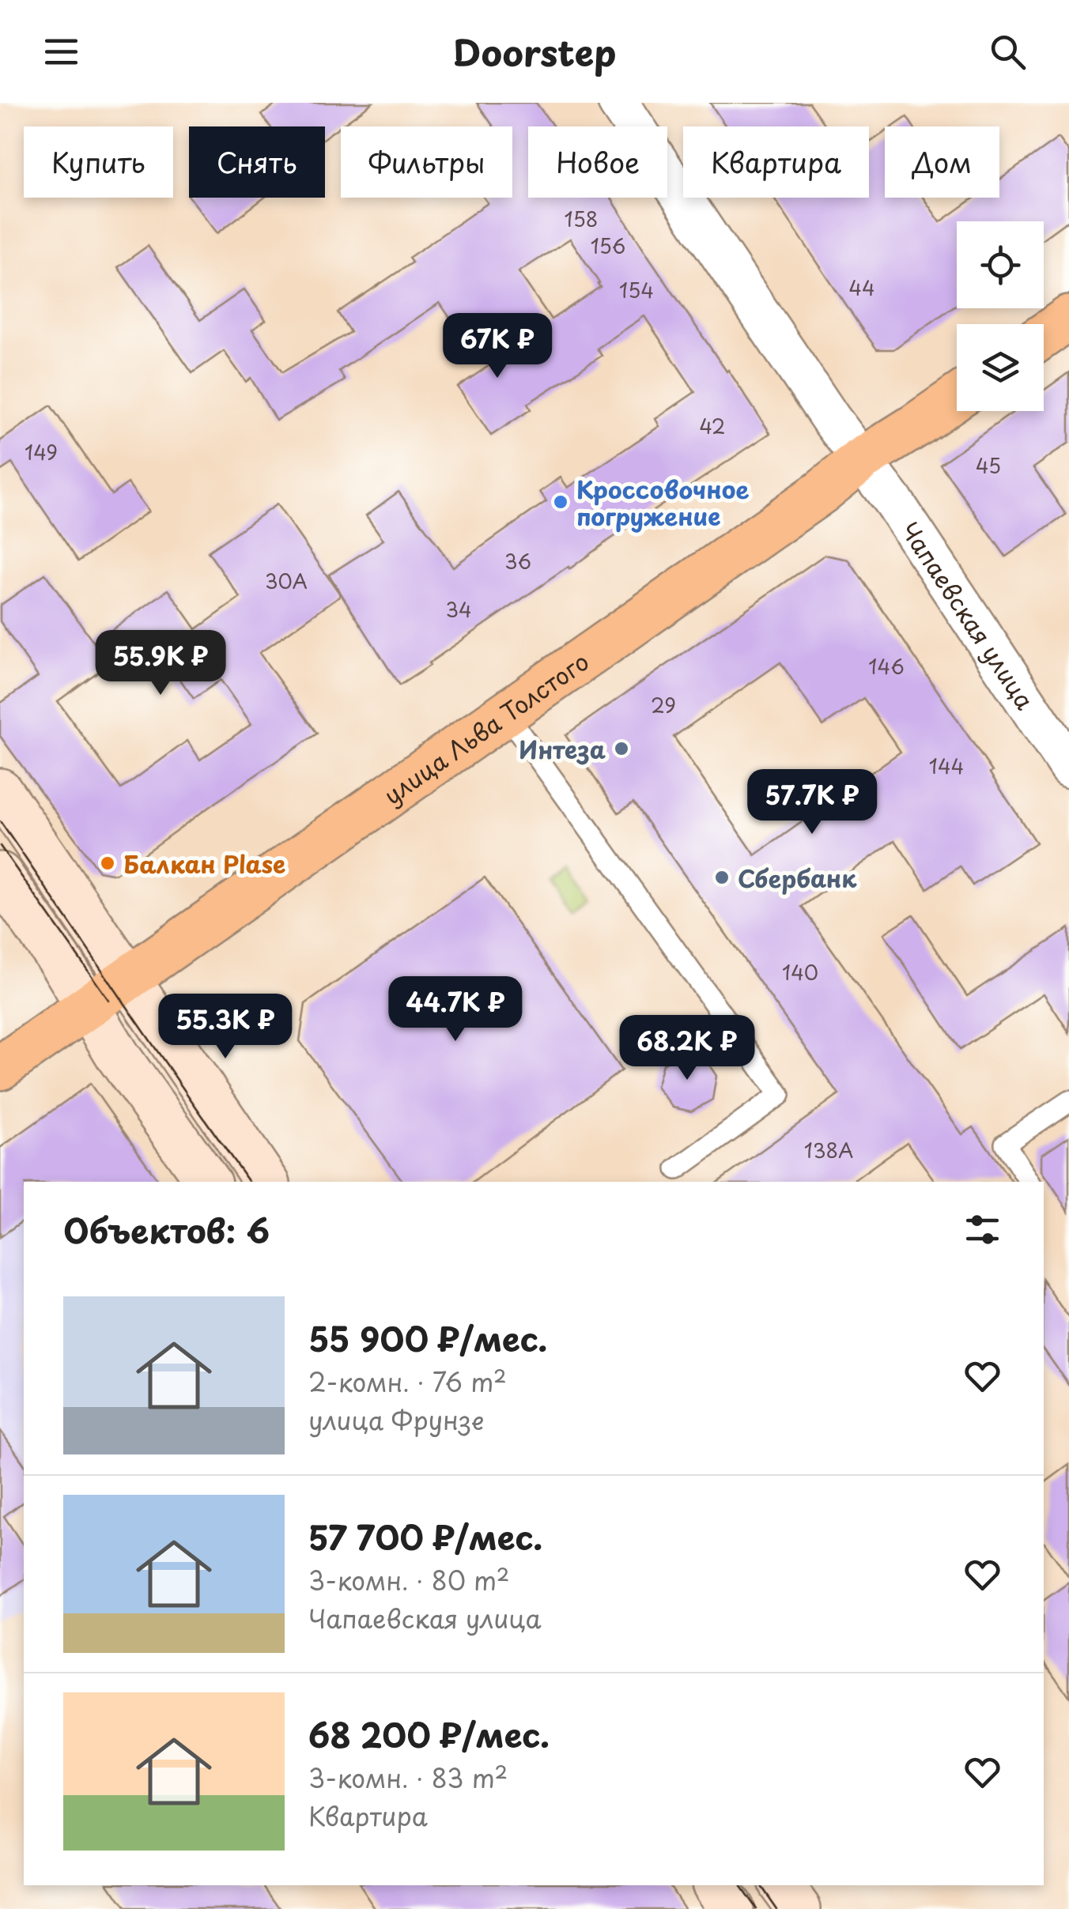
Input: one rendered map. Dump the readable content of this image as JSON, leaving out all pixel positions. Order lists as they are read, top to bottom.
{
  "streets": {
    "main road": ["улица Льва Толстого"],
    "street": ["Чапаевская улица"]
  },
  "crossings": [
    ["Чапаевская улица", "улица Льва Толстого"]
  ],
  "places": [
    "Кроссовочное погружение",
    "Интеза",
    "Балкан Plase",
    "Сбербанк"
  ],
  "house_numbers": [
    "158",
    "156",
    "44",
    "154",
    "42",
    "149",
    "45",
    "36",
    "30А",
    "34",
    "146",
    "29",
    "144",
    "140",
    "138А"
  ],
  "page": {
    "header": "Doorstep",
    "chip": [
      "Купить",
      "Снять",
      "Фильтры",
      "Новое",
      "Квартира",
      "Дом"
    ],
    "price": [
      "67K ₽",
      "55.9K ₽",
      "57.7K ₽",
      "44.7K ₽",
      "55.3K ₽",
      "68.2K ₽"
    ],
    "heading": "Объектов: 6",
    "list": [
      {
        "name": "55 900 ₽/мес.",
        "note": "2-комн. · 76 m² · улица Фрунзе"
      },
      {
        "name": "57 700 ₽/мес.",
        "note": "3-комн. · 80 m² · Чапаевская улица"
      },
      {
        "name": "68 200 ₽/мес.",
        "note": "3-комн. · 83 m² · Квартира"
      }
    ]
  }
}
